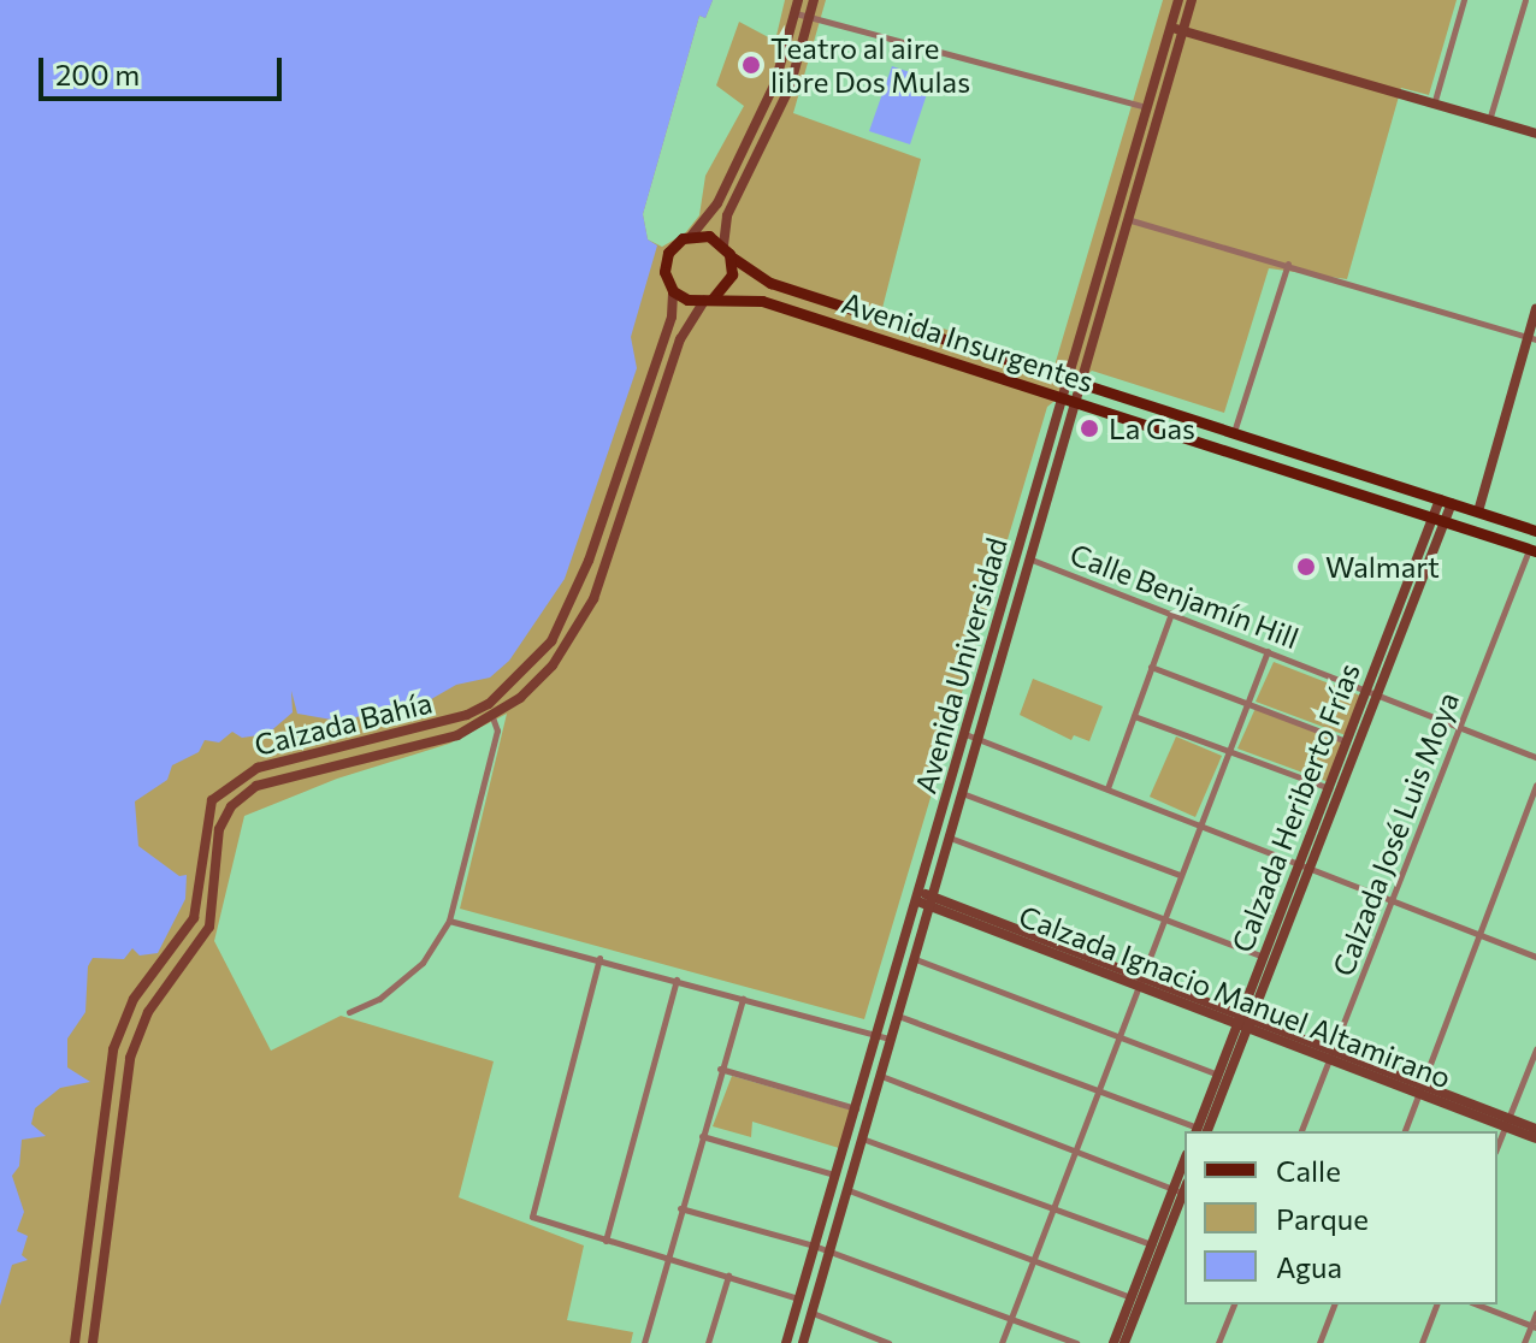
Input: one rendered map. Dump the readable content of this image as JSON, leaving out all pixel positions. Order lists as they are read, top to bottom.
{
  "streets": {
    "main road": [
      "Avenida Insurgentes",
      "Avenida Universidad",
      "Calzada Bahía",
      "Calzada Heriberto Frías",
      "Calzada Ignacio Manuel Altamirano"
    ],
    "street": ["Calle Benjamín Hill", "Calzada José Luis Moya"]
  },
  "crossings": [
    ["Avenida Insurgentes", "Avenida Universidad"],
    ["Avenida Insurgentes", "Calzada Bahía"],
    ["Avenida Insurgentes", "Calzada Heriberto Frías"],
    ["Avenida Insurgentes", "Calzada José Luis Moya"],
    ["Calle Benjamín Hill", "Avenida Universidad"],
    ["Calle Benjamín Hill", "Calzada Heriberto Frías"],
    ["Calle Benjamín Hill", "Calzada José Luis Moya"],
    ["Avenida Universidad", "Calzada Ignacio Manuel Altamirano"],
    ["Calzada Heriberto Frías", "Calzada Ignacio Manuel Altamirano"],
    ["Calzada José Luis Moya", "Calzada Ignacio Manuel Altamirano"]
  ],
  "places": ["Teatro al aire libre Dos Mulas", "La Gas", "Walmart"],
  "legend": ["Calle", "Parque", "Agua"],
  "scale_bar": "200 m"
}
